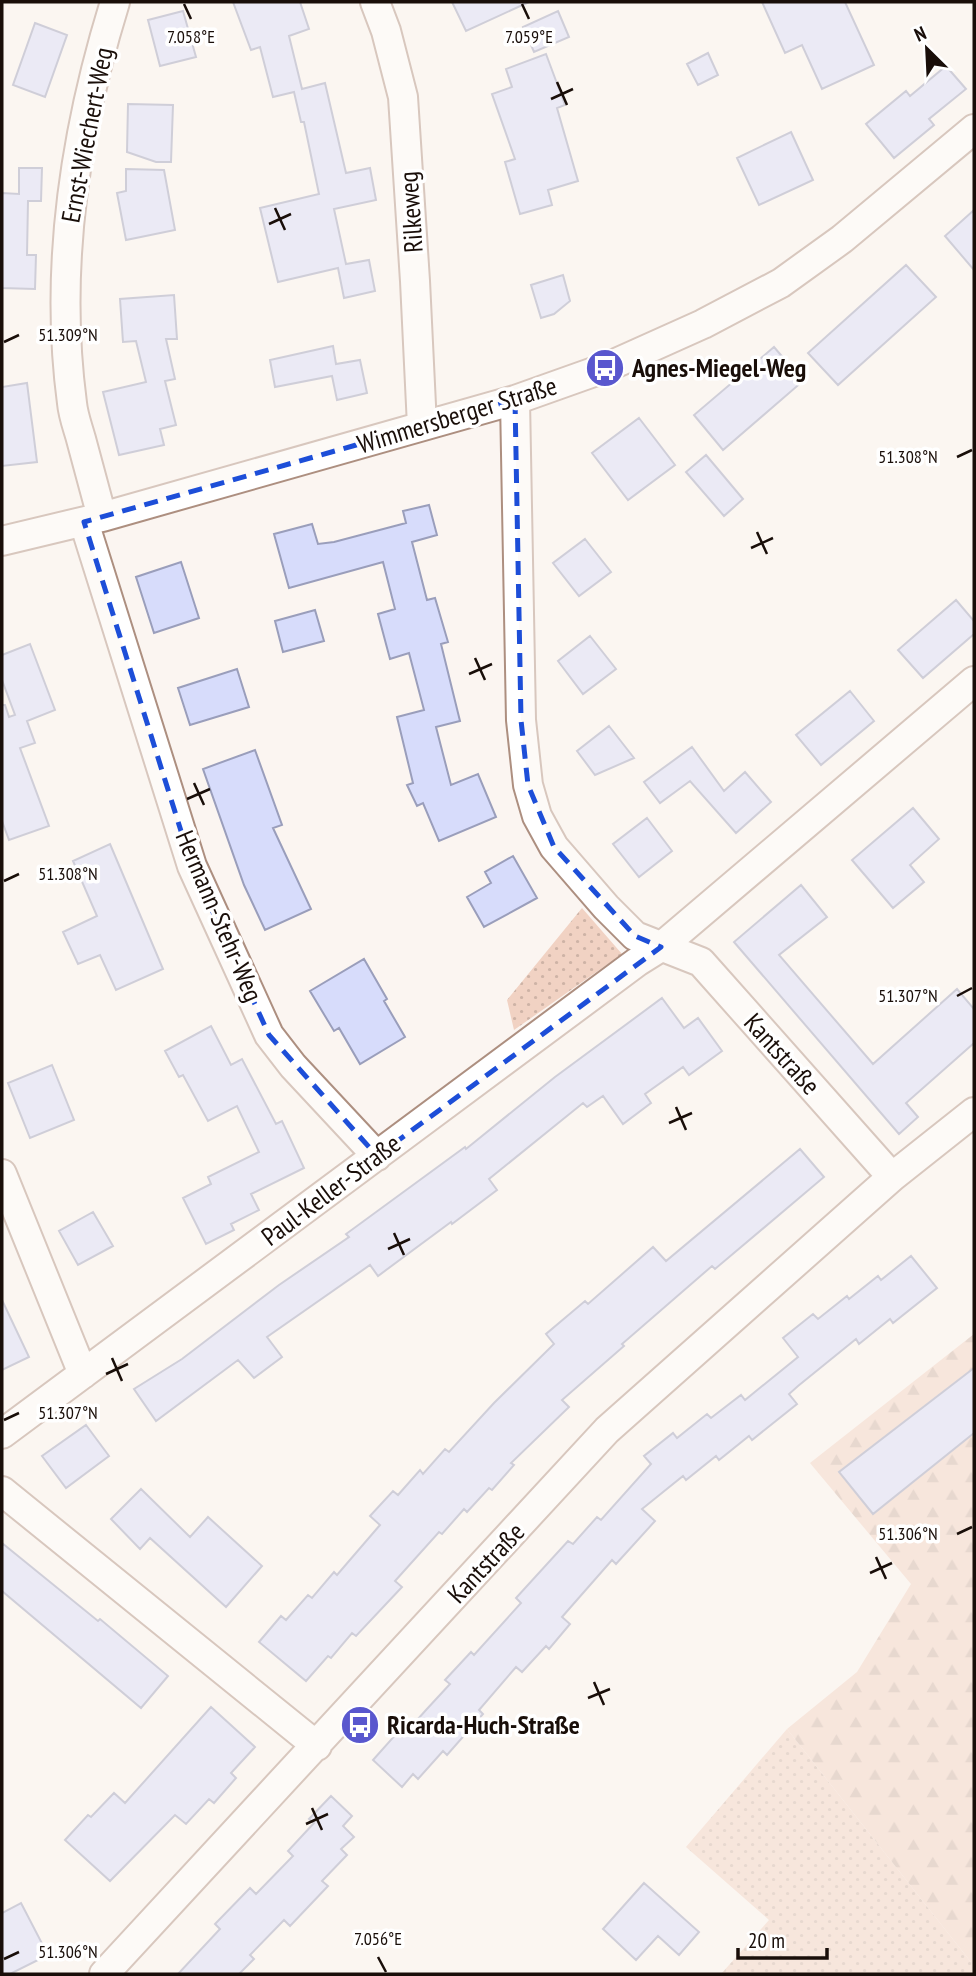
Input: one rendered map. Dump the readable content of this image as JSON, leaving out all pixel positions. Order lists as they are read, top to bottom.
{
  "streets": {
    "street": [
      "Ernst-Wiechert-Weg",
      "Rilkeweg",
      "Wimmersberger Straße",
      "Hermann-Stehr-Weg",
      "Kantstraße",
      "Paul-Keller-Straße"
    ]
  },
  "crossings": [
    ["Ernst-Wiechert-Weg", "Wimmersberger Straße"],
    ["Ernst-Wiechert-Weg", "Hermann-Stehr-Weg"],
    ["Rilkeweg", "Wimmersberger Straße"],
    ["Wimmersberger Straße", "Hermann-Stehr-Weg"],
    ["Hermann-Stehr-Weg", "Paul-Keller-Straße"],
    ["Kantstraße", "Paul-Keller-Straße"]
  ],
  "places": {
    "bus stop": ["Agnes-Miegel-Weg", "Ricarda-Huch-Straße"]
  },
  "scale_bar": "20 m",
  "north": "top left",
  "coordinates": [
    "7.059°E",
    "7.058°E",
    "51.309°N",
    "51.308°N",
    "51.307°N",
    "51.306°N",
    "7.056°E"
  ]
}
